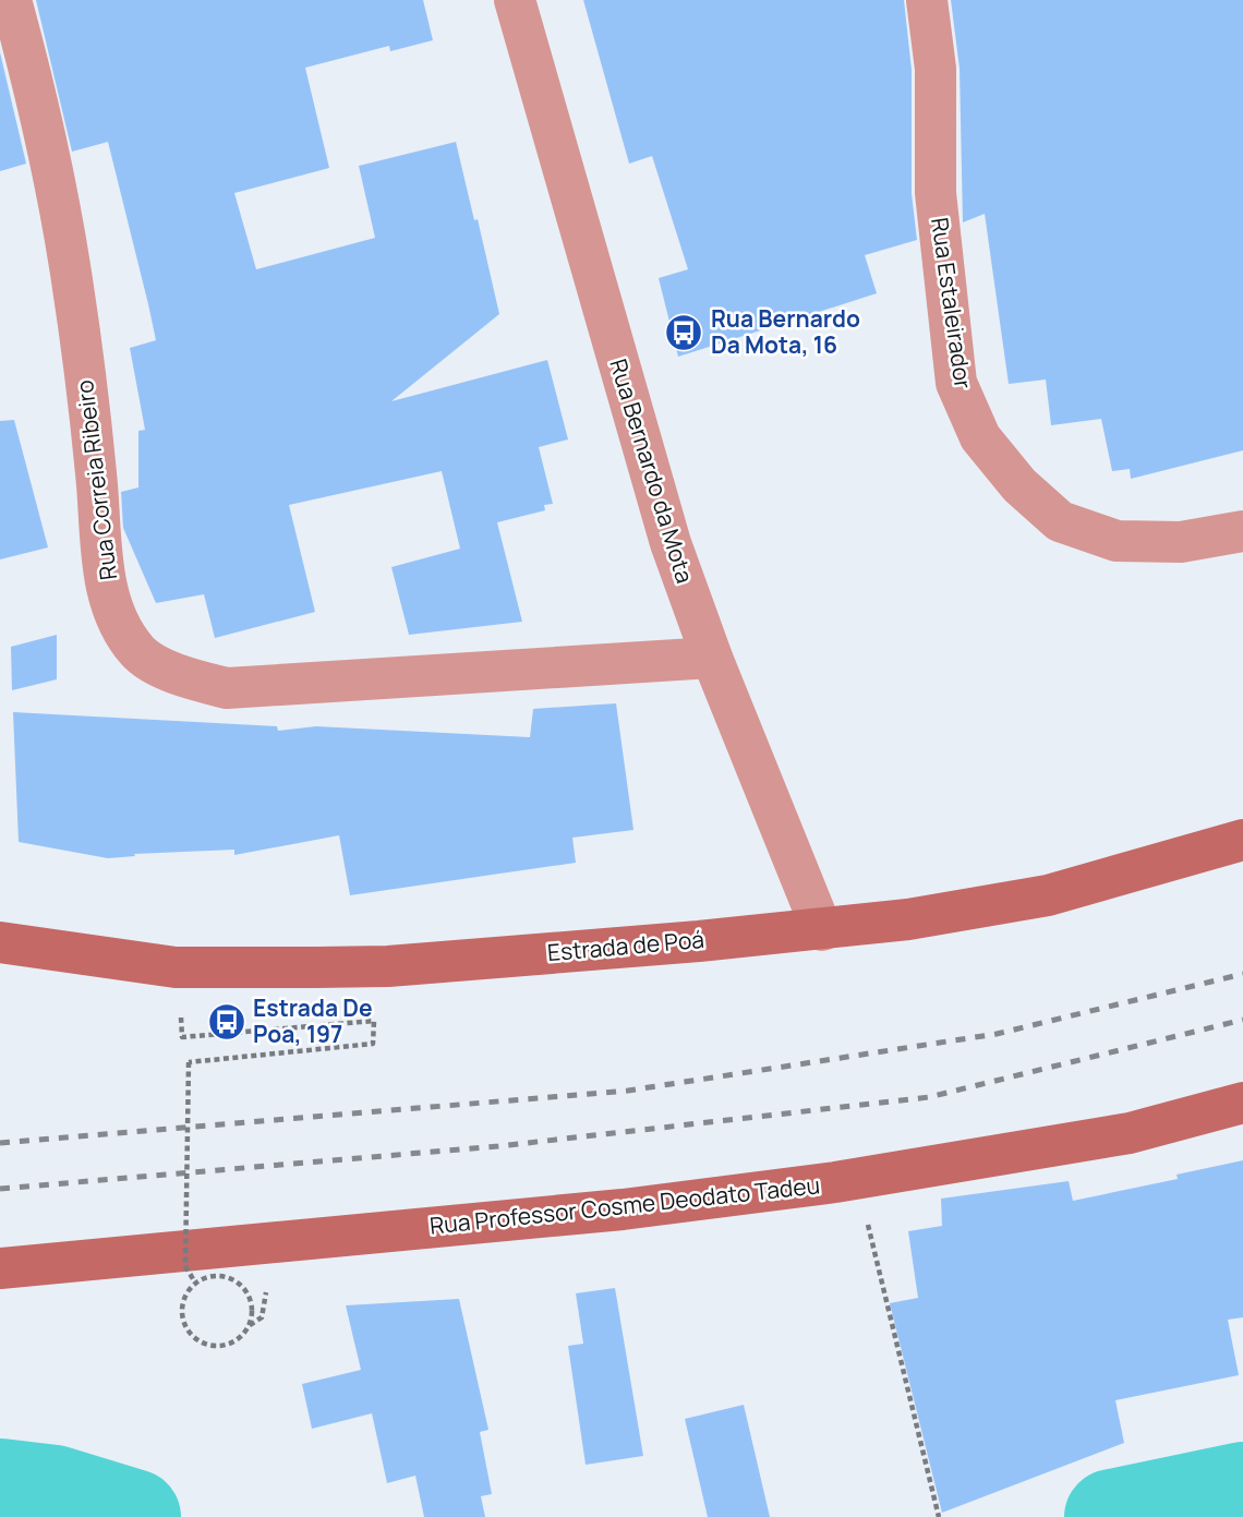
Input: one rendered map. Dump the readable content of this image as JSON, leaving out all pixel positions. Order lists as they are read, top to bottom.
{
  "streets": {
    "main road": ["Estrada de Poá", "Rua Professor Cosme Deodato Tadeu"],
    "street": ["Rua Estaleirador", "Rua Bernardo da Mota", "Rua Correia Ribeiro"]
  },
  "crossings": [
    ["Rua Bernardo da Mota", "Rua Correia Ribeiro"],
    ["Rua Bernardo da Mota", "Estrada de Poá"]
  ],
  "places": {
    "bus stop": ["Rua Bernardo Da Mota, 16", "Estrada De Poa, 197"]
  }
}
